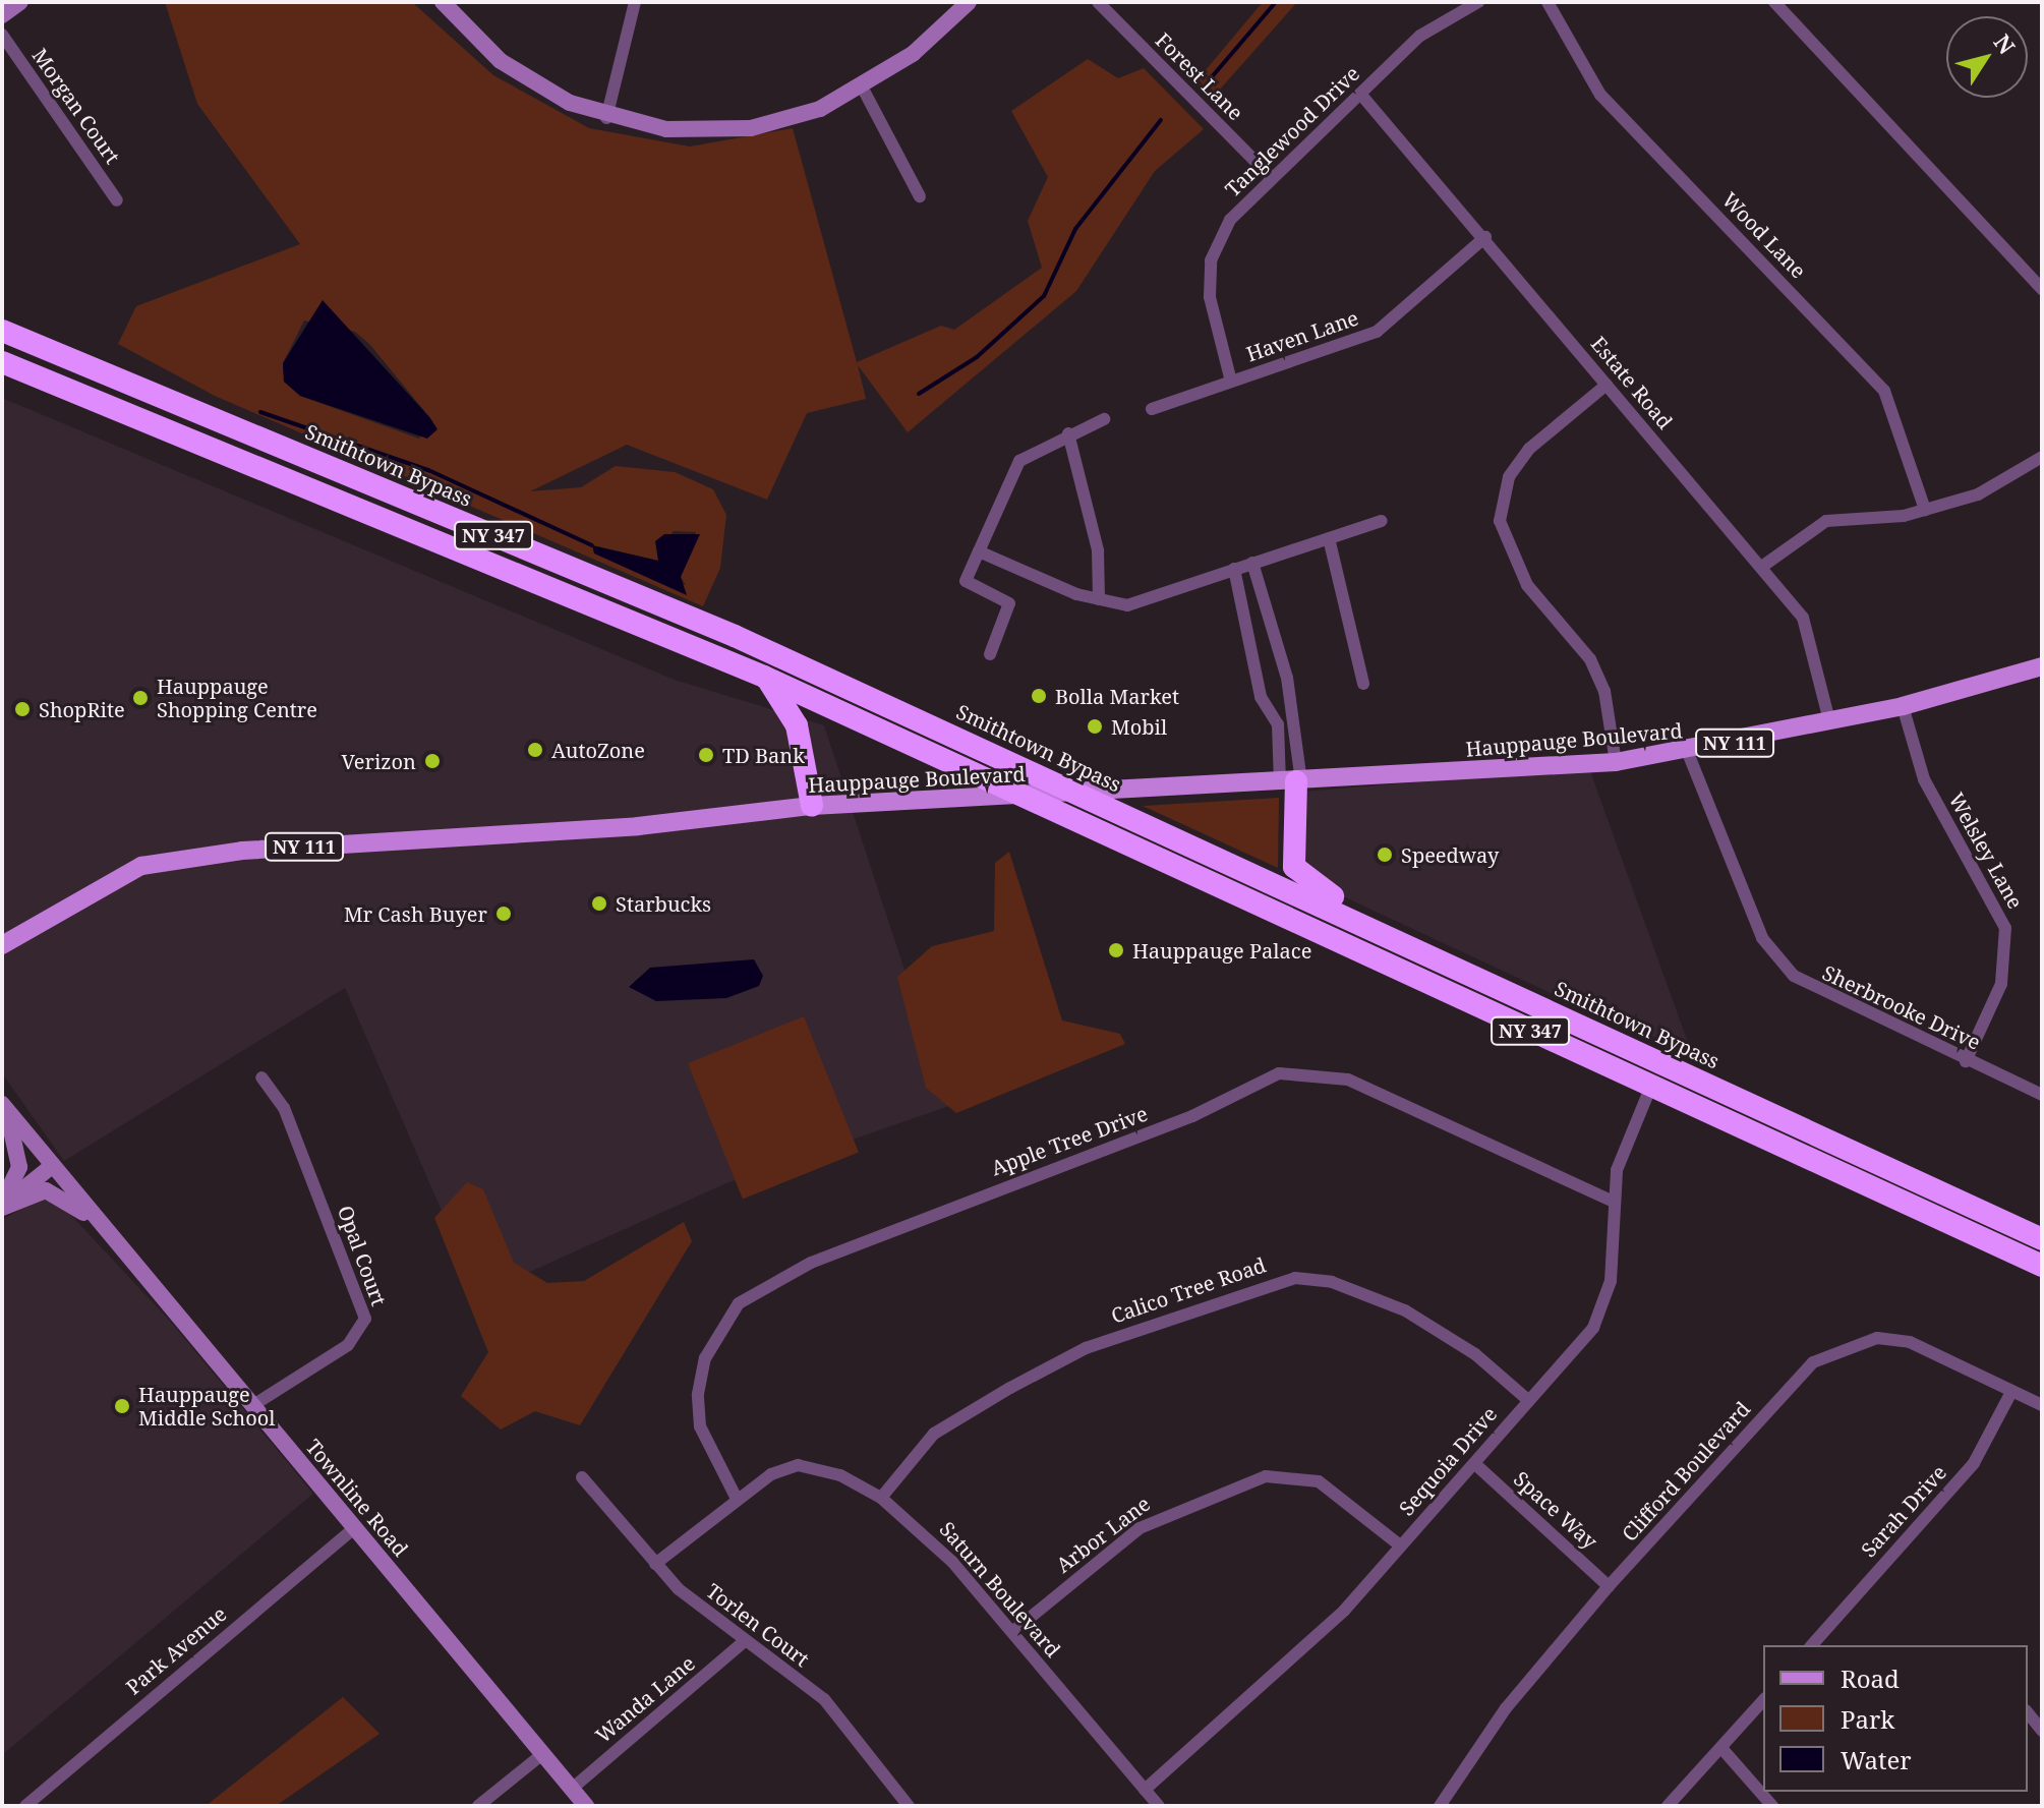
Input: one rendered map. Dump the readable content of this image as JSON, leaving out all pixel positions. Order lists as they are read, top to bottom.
{
  "streets": {
    "highway": ["Smithtown Bypass", "NY 347"],
    "main road": ["Hauppauge Boulevard", "NY 111"],
    "street": [
      "Forest Lane",
      "Morgan Court",
      "Tanglewood Drive",
      "Wood Lane",
      "Haven Lane",
      "Estate Road",
      "Welsley Lane",
      "Sherbrooke Drive",
      "Apple Tree Drive",
      "Opal Court",
      "Calico Tree Road",
      "Sequoia Drive",
      "Clifford Boulevard",
      "Townline Road",
      "Space Way",
      "Sarah Drive",
      "Arbor Lane",
      "Saturn Boulevard",
      "Torlen Court",
      "Park Avenue",
      "Wanda Lane"
    ]
  },
  "crossings": [
    ["Forest Lane", "Tanglewood Drive"],
    ["Tanglewood Drive", "Haven Lane"],
    ["Tanglewood Drive", "Estate Road"],
    ["Haven Lane", "Estate Road"],
    ["Estate Road", "Hauppauge Boulevard"],
    ["Smithtown Bypass", "Hauppauge Boulevard"],
    ["NY 347", "Hauppauge Boulevard"],
    ["NY 347", "Sequoia Drive"],
    ["Hauppauge Boulevard", "Welsley Lane"],
    ["Hauppauge Boulevard", "Sherbrooke Drive"],
    ["Welsley Lane", "Sherbrooke Drive"],
    ["Apple Tree Drive", "Sequoia Drive"],
    ["Apple Tree Drive", "Saturn Boulevard"],
    ["Opal Court", "Townline Road"],
    ["Calico Tree Road", "Sequoia Drive"],
    ["Calico Tree Road", "Saturn Boulevard"],
    ["Sequoia Drive", "Space Way"],
    ["Sequoia Drive", "Arbor Lane"],
    ["Sequoia Drive", "Saturn Boulevard"],
    ["Clifford Boulevard", "Space Way"],
    ["Clifford Boulevard", "Sarah Drive"],
    ["Townline Road", "Park Avenue"],
    ["Townline Road", "Wanda Lane"],
    ["Arbor Lane", "Saturn Boulevard"],
    ["Saturn Boulevard", "Torlen Court"],
    ["Torlen Court", "Wanda Lane"]
  ],
  "places": [
    "Bolla Market",
    "Hauppauge Shopping Centre",
    "ShopRite",
    "Mobil",
    "AutoZone",
    "TD Bank",
    "Verizon",
    "Speedway",
    "Starbucks",
    "Mr Cash Buyer",
    "Hauppauge Palace",
    "Hauppauge Middle School"
  ],
  "legend": ["Road", "Park", "Water"],
  "north": "top right"
}
